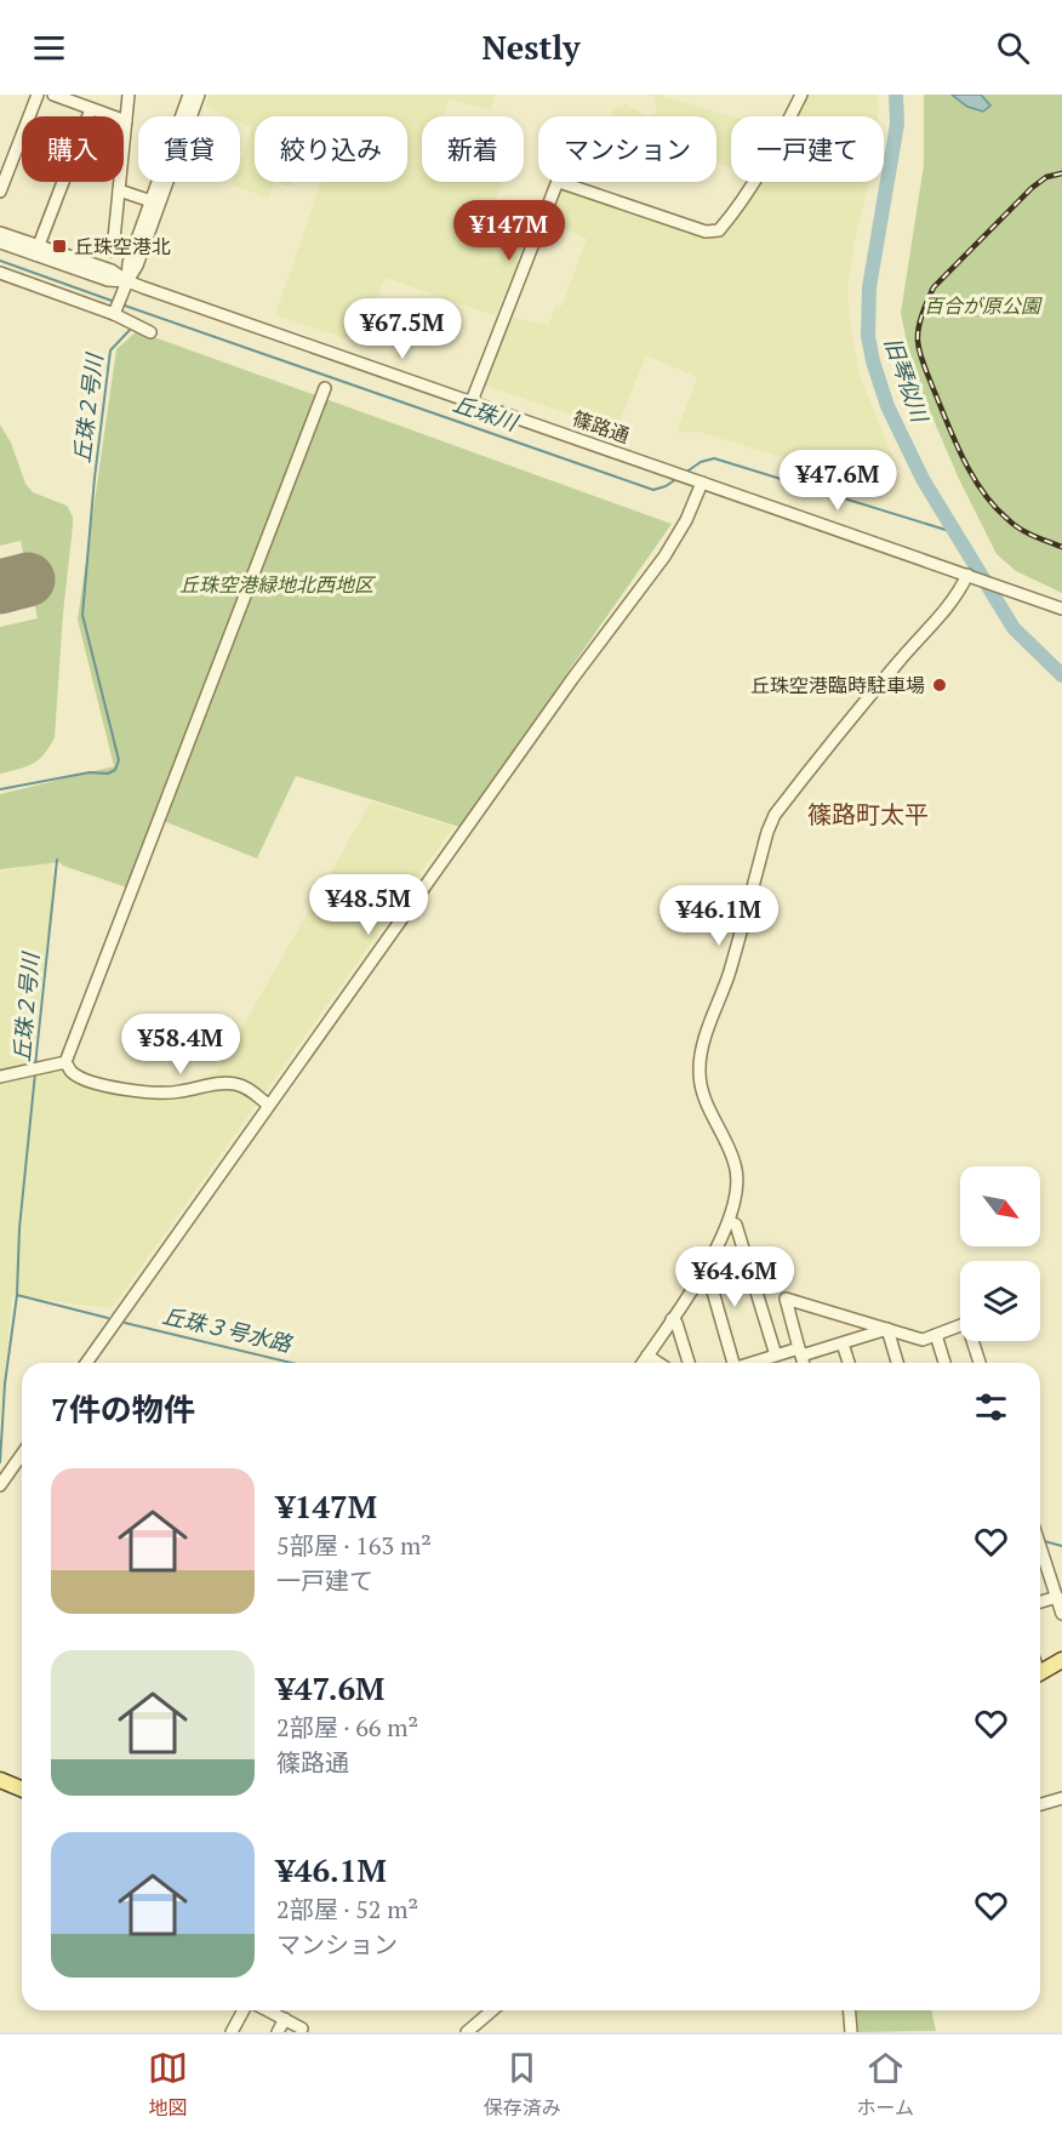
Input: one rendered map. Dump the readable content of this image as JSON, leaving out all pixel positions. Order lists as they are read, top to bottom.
{
  "streets": {
    "street": ["篠路通"]
  },
  "districts": ["篠路町太平"],
  "water": [
    "旧琴似川",
    "丘珠２号川",
    "丘珠川",
    "丘珠３号水路"
  ],
  "parks": ["百合が原公園", "丘珠空港緑地北西地区"],
  "places": {
    "transit": ["丘珠空港北"],
    "other": ["丘珠空港臨時駐車場"]
  },
  "north": "bottom right",
  "page": {
    "header": "Nestly",
    "chip": [
      "購入",
      "賃貸",
      "絞り込み",
      "新着",
      "マンション",
      "一戸建て"
    ],
    "price": [
      "¥147M",
      "¥67.5M",
      "¥47.6M",
      "¥48.5M",
      "¥46.1M",
      "¥58.4M",
      "¥64.6M"
    ],
    "heading": "7件の物件",
    "list": [
      {
        "name": "¥147M",
        "note": "5部屋 · 163 m² · 一戸建て"
      },
      {
        "name": "¥47.6M",
        "note": "2部屋 · 66 m² · 篠路通"
      },
      {
        "name": "¥46.1M",
        "note": "2部屋 · 52 m² · マンション"
      }
    ],
    "tabs": ["地図", "保存済み", "ホーム"]
  }
}
